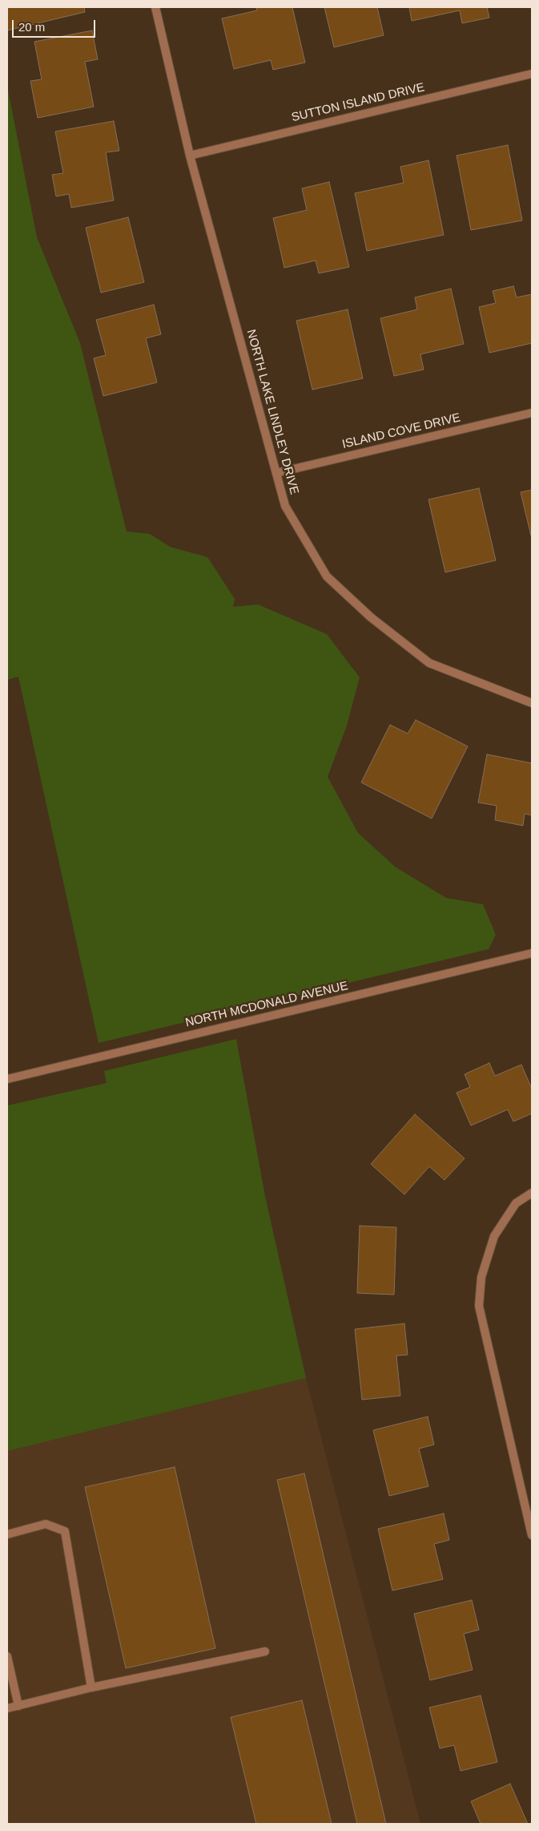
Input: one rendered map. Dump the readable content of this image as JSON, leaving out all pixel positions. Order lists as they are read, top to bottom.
{
  "streets": {
    "street": [
      "SUTTON ISLAND DRIVE",
      "NORTH LAKE LINDLEY DRIVE",
      "ISLAND COVE DRIVE",
      "NORTH MCDONALD AVENUE"
    ]
  },
  "crossings": [
    ["SUTTON ISLAND DRIVE", "NORTH LAKE LINDLEY DRIVE"],
    ["NORTH LAKE LINDLEY DRIVE", "ISLAND COVE DRIVE"]
  ],
  "scale_bar": "20 m"
}
